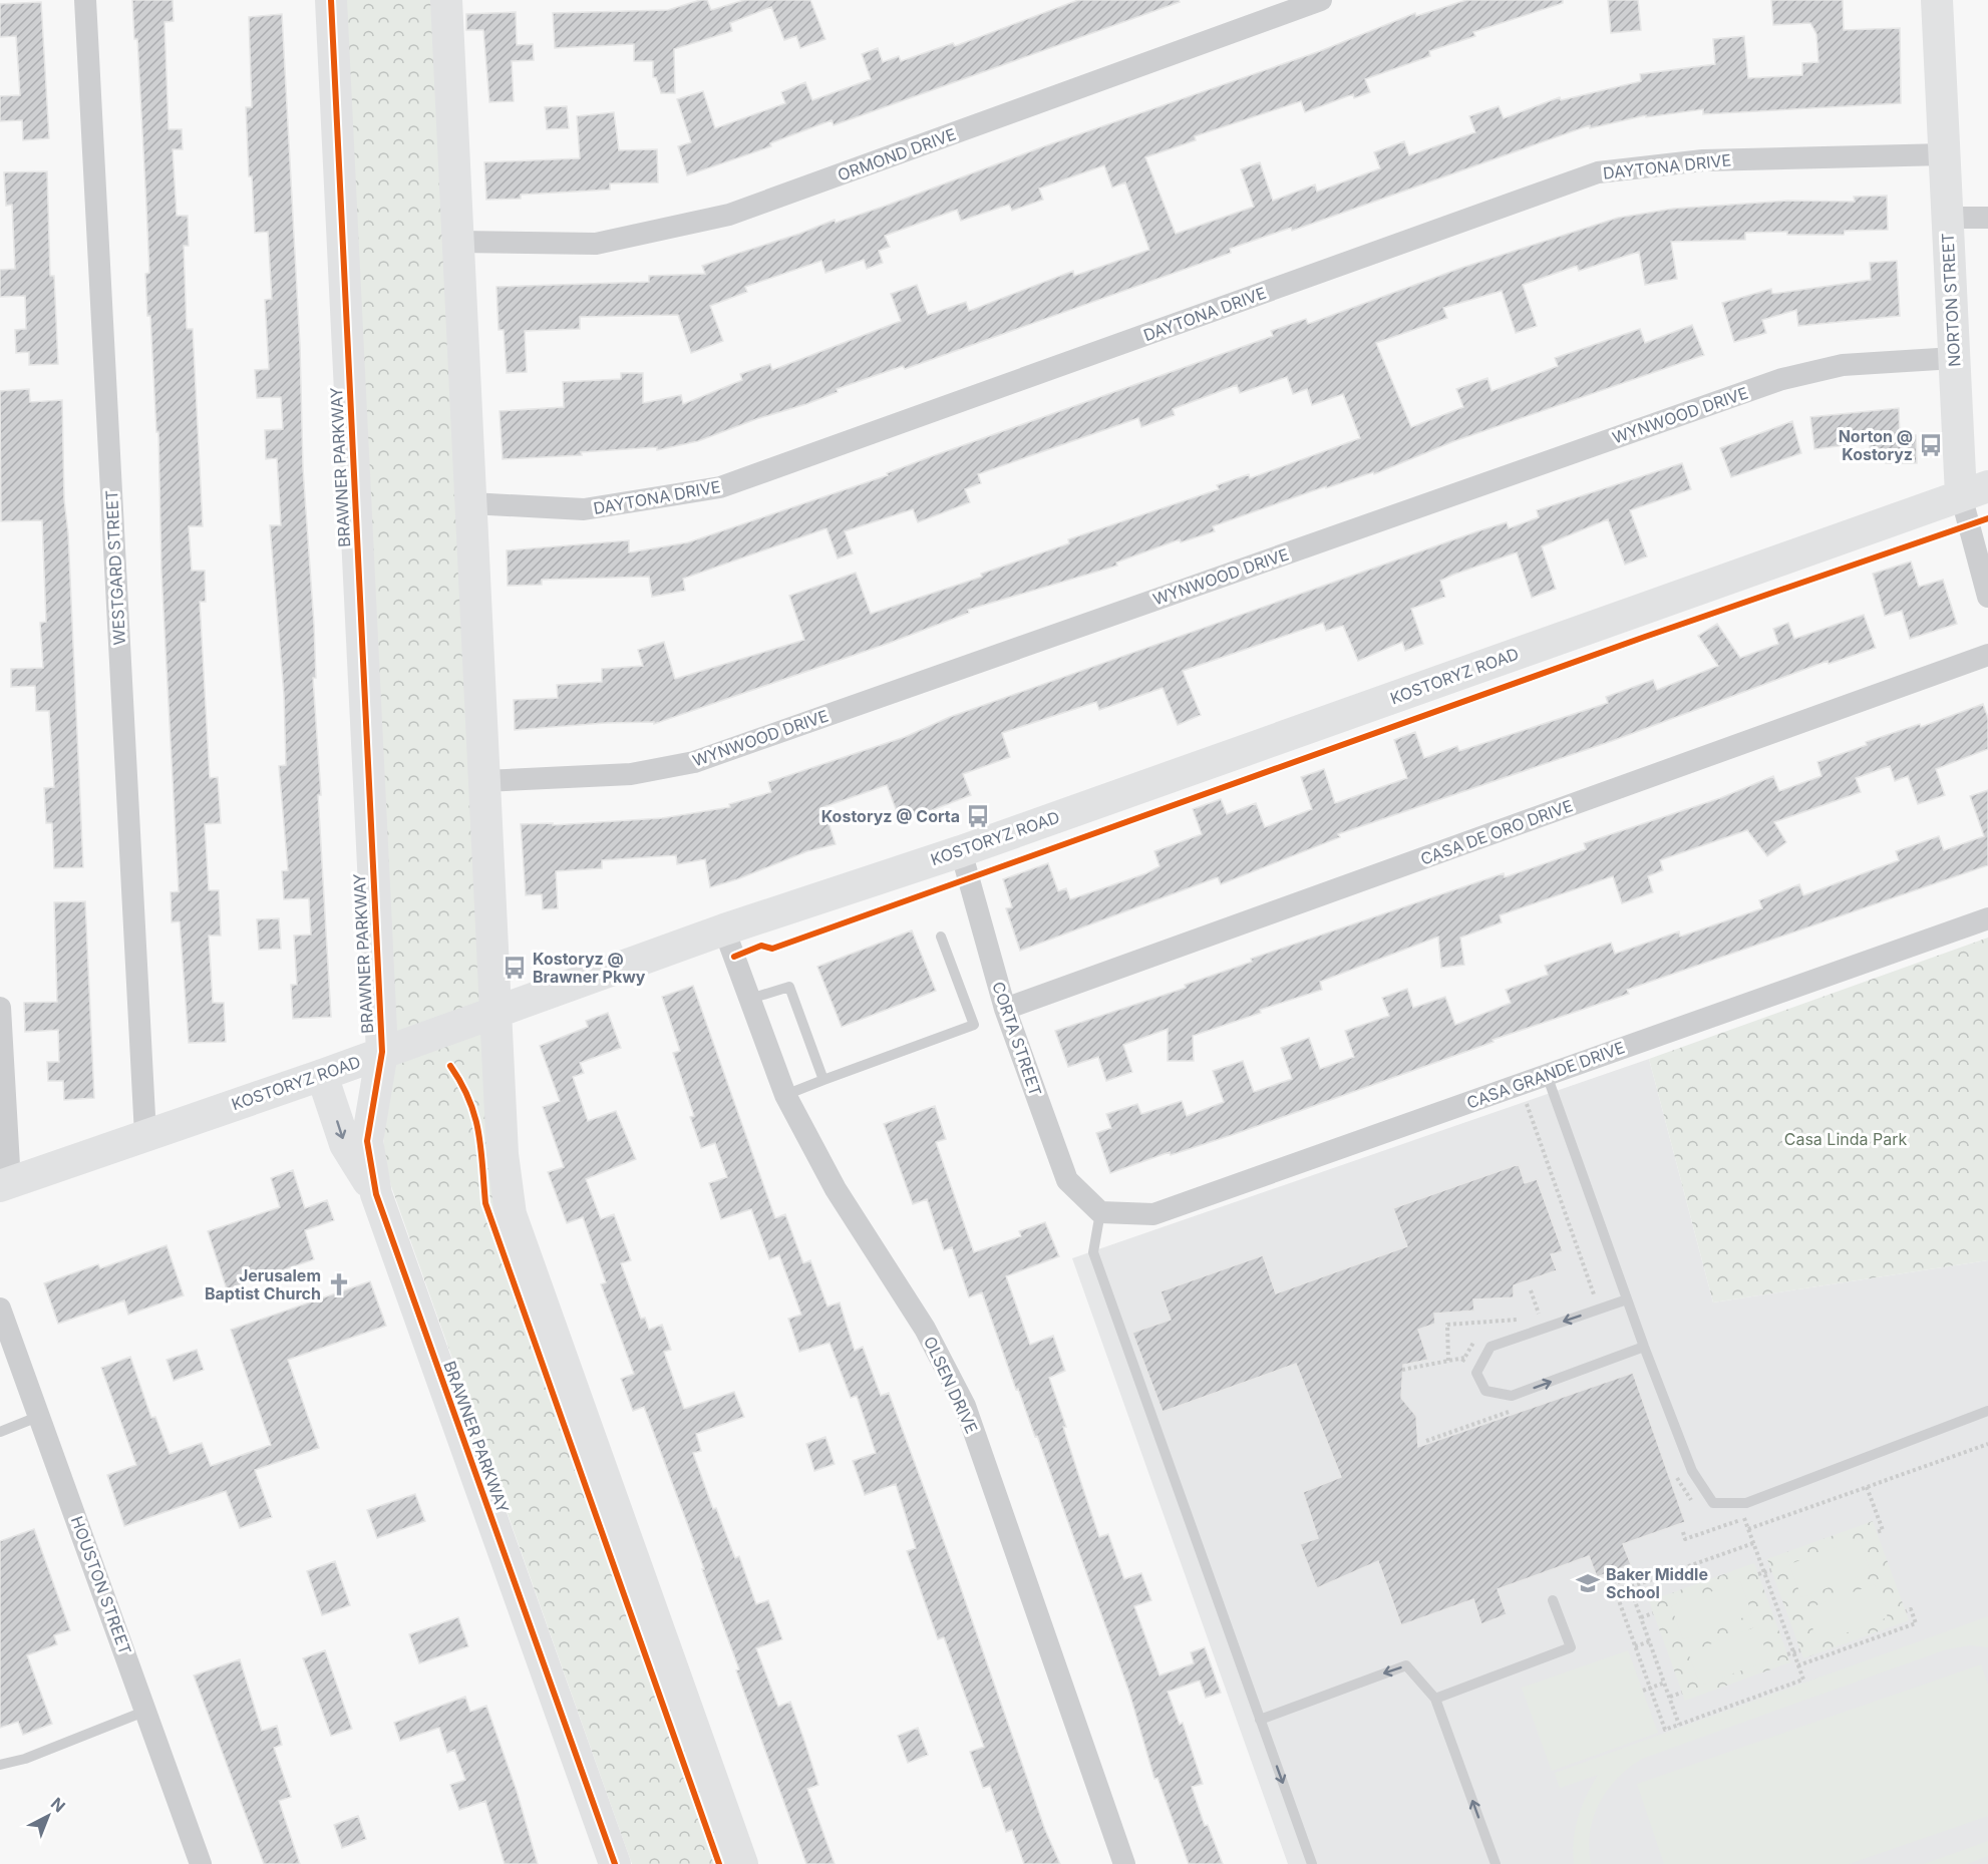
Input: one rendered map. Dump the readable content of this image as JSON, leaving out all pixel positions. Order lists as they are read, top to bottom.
{
  "streets": {
    "street": [
      "ORMOND DRIVE",
      "DAYTONA DRIVE",
      "NORTON STREET",
      "WYNWOOD DRIVE",
      "BRAWNER PARKWAY",
      "WESTGARD STREET",
      "KOSTORYZ ROAD",
      "CASA DE ORO DRIVE",
      "CORTA STREET",
      "CASA GRANDE DRIVE",
      "OLSEN DRIVE",
      "HOUSTON STREET"
    ]
  },
  "crossings": [
    ["DAYTONA DRIVE", "NORTON STREET"],
    ["NORTON STREET", "WYNWOOD DRIVE"],
    ["NORTON STREET", "KOSTORYZ ROAD"],
    ["BRAWNER PARKWAY", "KOSTORYZ ROAD"],
    ["WESTGARD STREET", "KOSTORYZ ROAD"],
    ["KOSTORYZ ROAD", "CORTA STREET"],
    ["KOSTORYZ ROAD", "OLSEN DRIVE"],
    ["CASA DE ORO DRIVE", "CORTA STREET"],
    ["CORTA STREET", "CASA GRANDE DRIVE"]
  ],
  "parks": ["Casa Linda Park"],
  "places": {
    "bus stop": ["Norton @ Kostoryz", "Kostoryz @ Corta", "Kostoryz @ Brawner Pkwy"],
    "church": ["Jerusalem Baptist Church"],
    "school or university": ["Baker Middle School"]
  },
  "north": "top right"
}
